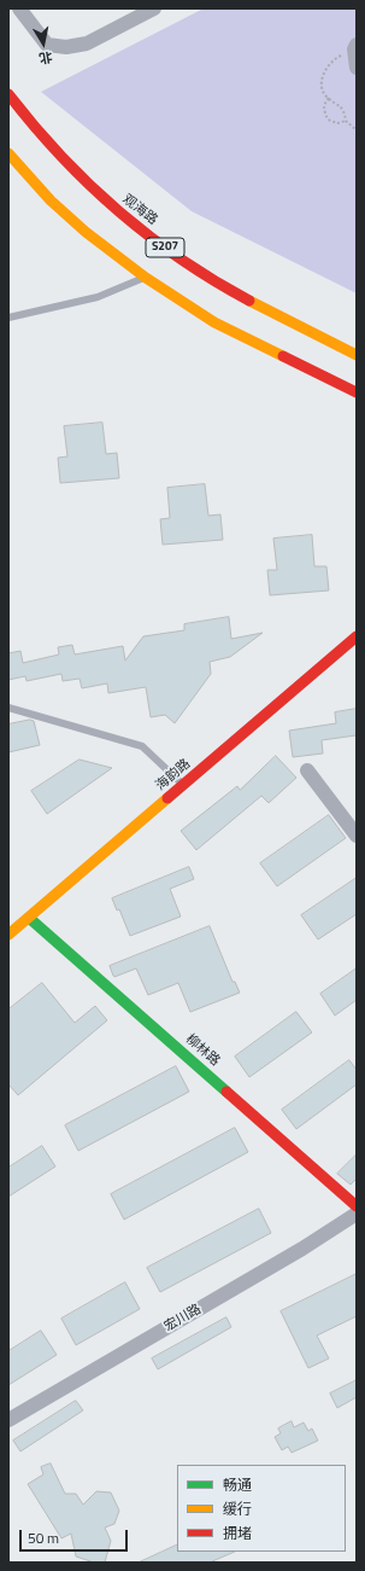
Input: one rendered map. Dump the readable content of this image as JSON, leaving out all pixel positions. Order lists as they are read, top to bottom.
{
  "streets": {
    "street": [
      "观海路",
      "S207",
      "海韵路",
      "柳林路",
      "宏川路"
    ]
  },
  "crossings": [
    ["海韵路", "柳林路"]
  ],
  "legend": ["畅通", "缓行", "拥堵"],
  "scale_bar": "50 m",
  "north": "bottom"
}
